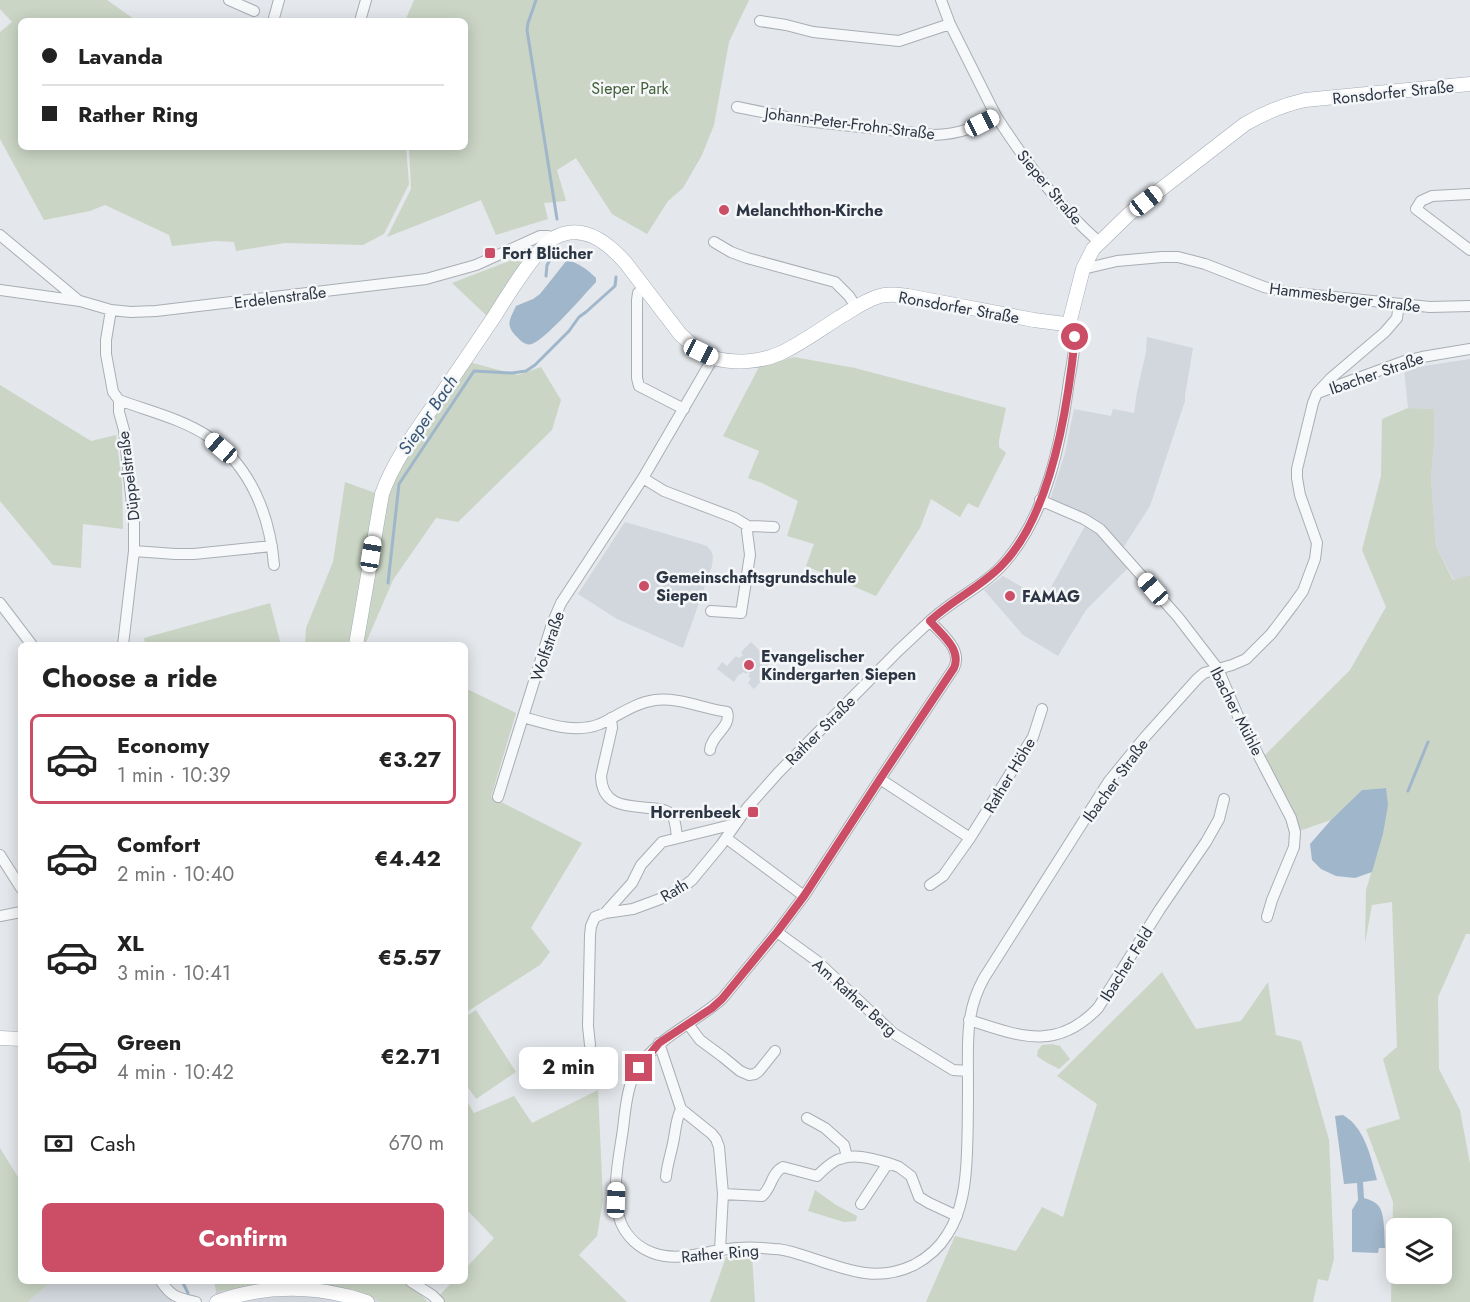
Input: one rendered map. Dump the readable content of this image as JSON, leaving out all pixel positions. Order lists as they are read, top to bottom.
{
  "streets": {
    "main road": ["Ronsdorfer Straße"],
    "street": [
      "Johann-Peter-Frohn-Straße",
      "Sieper Straße",
      "Erdelenstraße",
      "Hammesberger Straße",
      "Ibacher Straße",
      "Düppelstraße",
      "Wolfstraße",
      "Ibacher Mühle",
      "Rather Straße",
      "Rather Höhe",
      "Rath",
      "Ibacher Feld",
      "Am Rather Berg",
      "Rather Ring"
    ]
  },
  "crossings": [
    ["Ronsdorfer Straße", "Sieper Straße"],
    ["Ronsdorfer Straße", "Erdelenstraße"],
    ["Ronsdorfer Straße", "Hammesberger Straße"],
    ["Ronsdorfer Straße", "Wolfstraße"],
    ["Ronsdorfer Straße", "Rather Straße"],
    ["Johann-Peter-Frohn-Straße", "Sieper Straße"],
    ["Erdelenstraße", "Düppelstraße"],
    ["Hammesberger Straße", "Ibacher Straße"],
    ["Ibacher Straße", "Ibacher Mühle"],
    ["Ibacher Straße", "Ibacher Feld"],
    ["Ibacher Straße", "Am Rather Berg"],
    ["Ibacher Straße", "Rather Ring"],
    ["Ibacher Mühle", "Rather Straße"],
    ["Rather Straße", "Rath"],
    ["Rather Straße", "Rather Ring"],
    ["Am Rather Berg", "Rather Ring"]
  ],
  "water": ["Sieper Bach"],
  "parks": ["Sieper Park"],
  "places": {
    "other": [
      "Melanchthon-Kirche",
      "Gemeinschaftsgrundschule Siepen",
      "FAMAG",
      "Evangelischer Kindergarten Siepen"
    ],
    "transit": ["Fort Blücher", "Horrenbeek"]
  },
  "page": {
    "banner": ["Lavanda", "Rather Ring"],
    "heading": "Choose a ride",
    "list": [
      {
        "name": "Economy",
        "note": "1 min · 10:39",
        "value": "€3.27"
      },
      {
        "name": "Comfort",
        "note": "2 min · 10:40",
        "value": "€4.42"
      },
      {
        "name": "XL",
        "note": "3 min · 10:41",
        "value": "€5.57"
      },
      {
        "name": "Green",
        "note": "4 min · 10:42",
        "value": "€2.71"
      }
    ],
    "bubble": "2 min",
    "pay": ["Cash", "670 m"],
    "buttons": "Confirm"
  }
}
